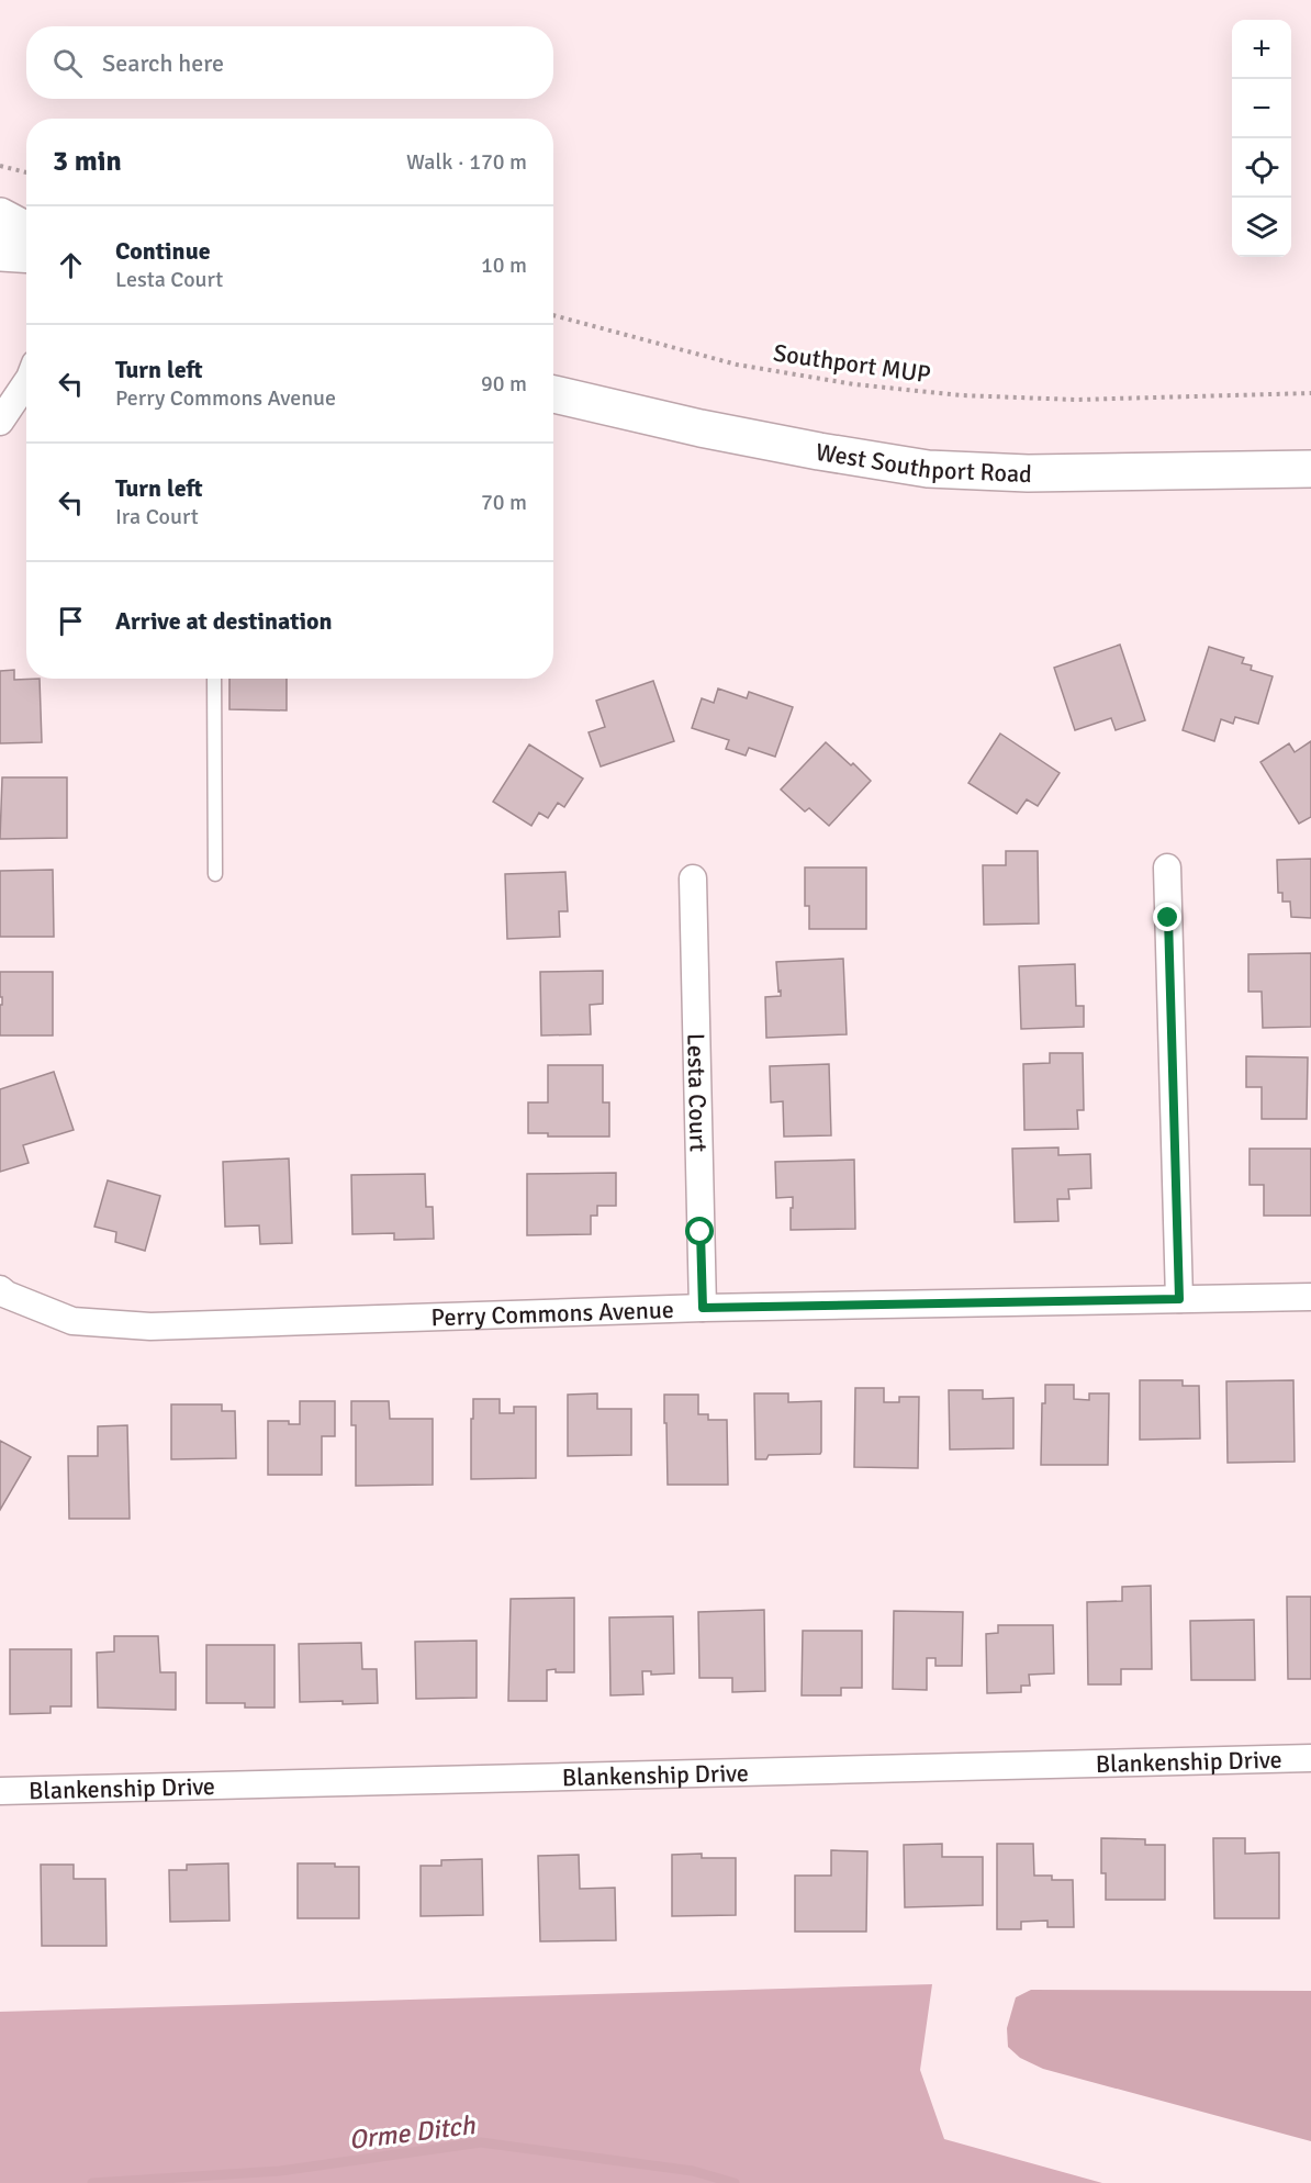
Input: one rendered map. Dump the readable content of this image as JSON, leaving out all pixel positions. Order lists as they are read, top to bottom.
{
  "streets": {
    "main road": ["West Southport Road"],
    "street": ["Lesta Court", "Perry Commons Avenue", "Blankenship Drive"],
    "path": ["Southport MUP"]
  },
  "crossings": [
    ["Lesta Court", "Perry Commons Avenue"]
  ],
  "water": ["Orme Ditch"],
  "page": {
    "map_buttons": ["+", "−"],
    "search": "Search here",
    "heading": ["3 min", "Walk · 170 m"],
    "list": [
      ["Continue", "Lesta Court", "10 m"],
      ["Turn left", "Perry Commons Avenue", "90 m"],
      ["Turn left", "Ira Court", "70 m"],
      "Arrive at destination"
    ]
  }
}
